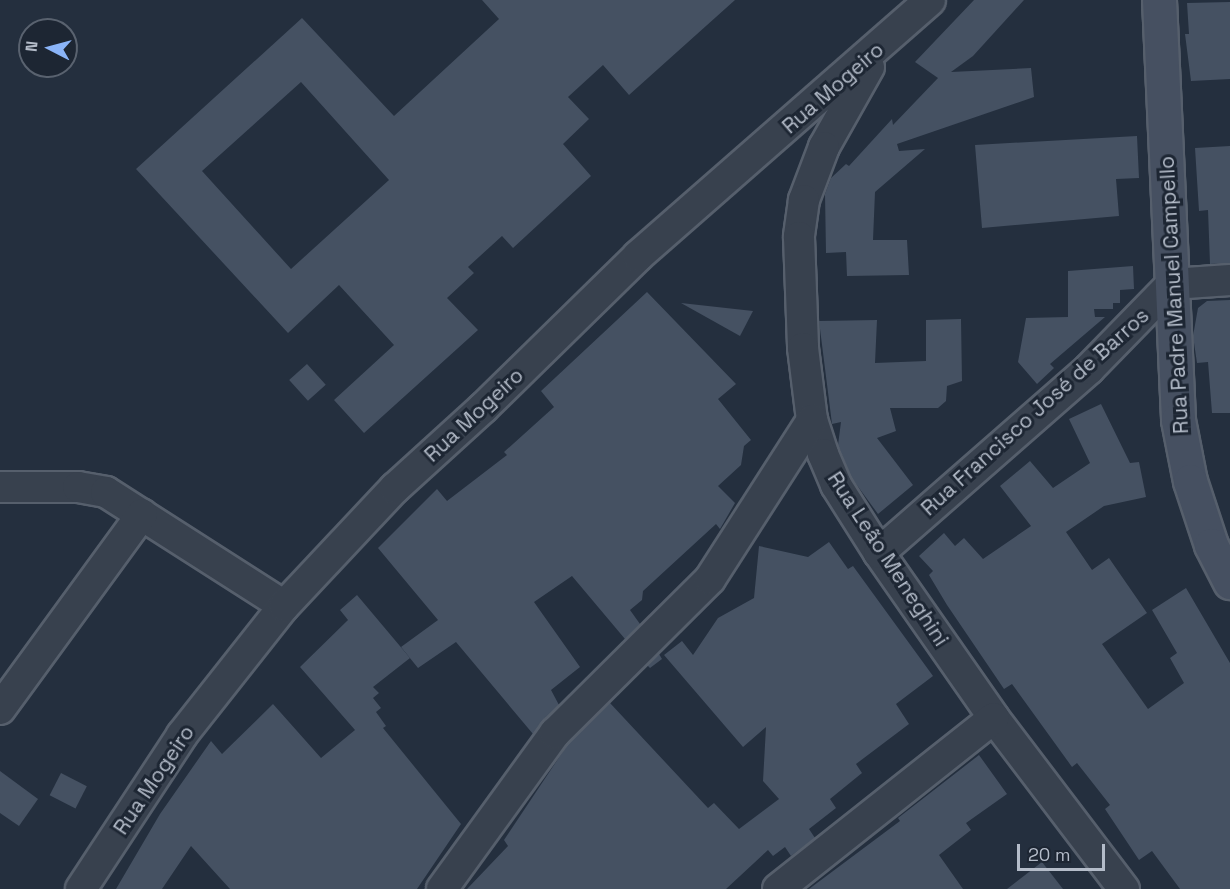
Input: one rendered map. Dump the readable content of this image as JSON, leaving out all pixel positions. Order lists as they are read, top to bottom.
{
  "streets": {
    "main road": ["Rua Padre Manuel Campello"],
    "street": ["Rua Mogeiro", "Rua Francisco José de Barros", "Rua Leão Meneghini"]
  },
  "crossings": [
    ["Rua Mogeiro", "Rua Leão Meneghini"],
    ["Rua Padre Manuel Campello", "Rua Francisco José de Barros"],
    ["Rua Francisco José de Barros", "Rua Leão Meneghini"]
  ],
  "scale_bar": "20 m",
  "north": "left"
}
